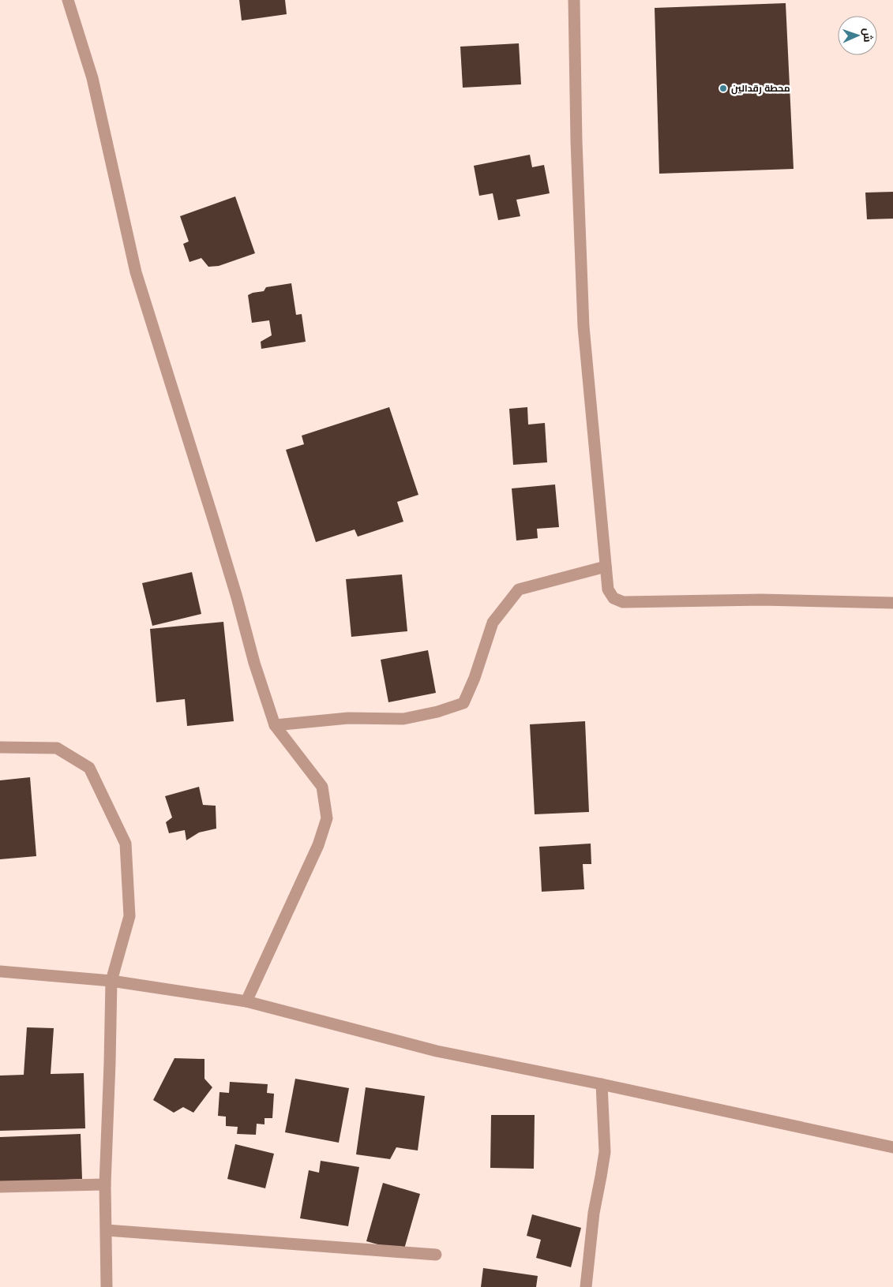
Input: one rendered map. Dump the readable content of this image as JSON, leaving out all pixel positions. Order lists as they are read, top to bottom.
{
  "places": ["محطة رقدالين"],
  "north": "right"
}
